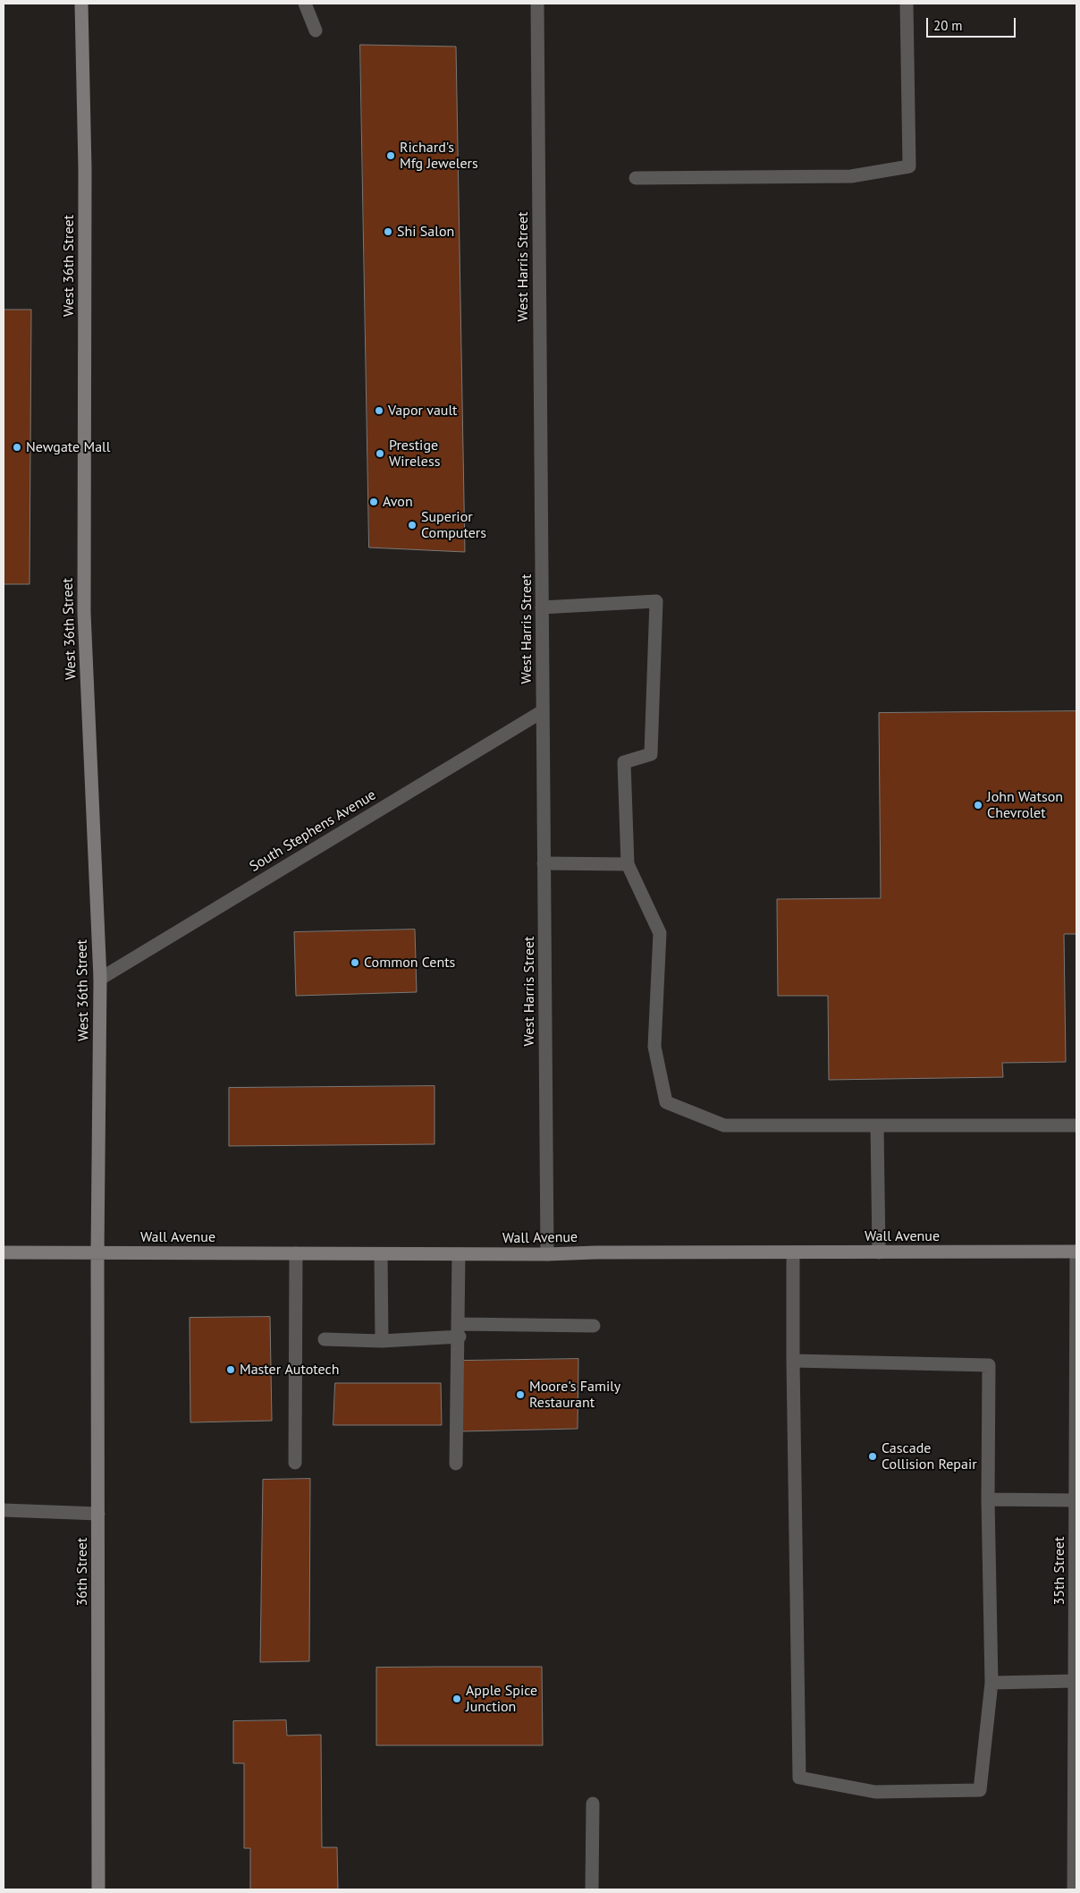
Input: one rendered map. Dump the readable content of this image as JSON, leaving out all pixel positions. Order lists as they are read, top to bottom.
{
  "streets": {
    "main road": ["West 36th Street", "Wall Avenue", "36th Street"],
    "street": ["West Harris Street", "South Stephens Avenue", "35th Street"]
  },
  "crossings": [
    ["West 36th Street", "South Stephens Avenue"],
    ["West 36th Street", "Wall Avenue"],
    ["West 36th Street", "36th Street"],
    ["West Harris Street", "South Stephens Avenue"],
    ["West Harris Street", "Wall Avenue"],
    ["Wall Avenue", "35th Street"],
    ["Wall Avenue", "36th Street"]
  ],
  "places": [
    "Richard's Mfg Jewelers",
    "Shi Salon",
    "Vapor vault",
    "Newgate Mall",
    "Prestige Wireless",
    "Avon",
    "Superior Computers",
    "John Watson Chevrolet",
    "Common Cents",
    "Master Autotech",
    "Moore's Family Restaurant",
    "Cascade Collision Repair",
    "Apple Spice Junction"
  ],
  "scale_bar": "20 m"
}
